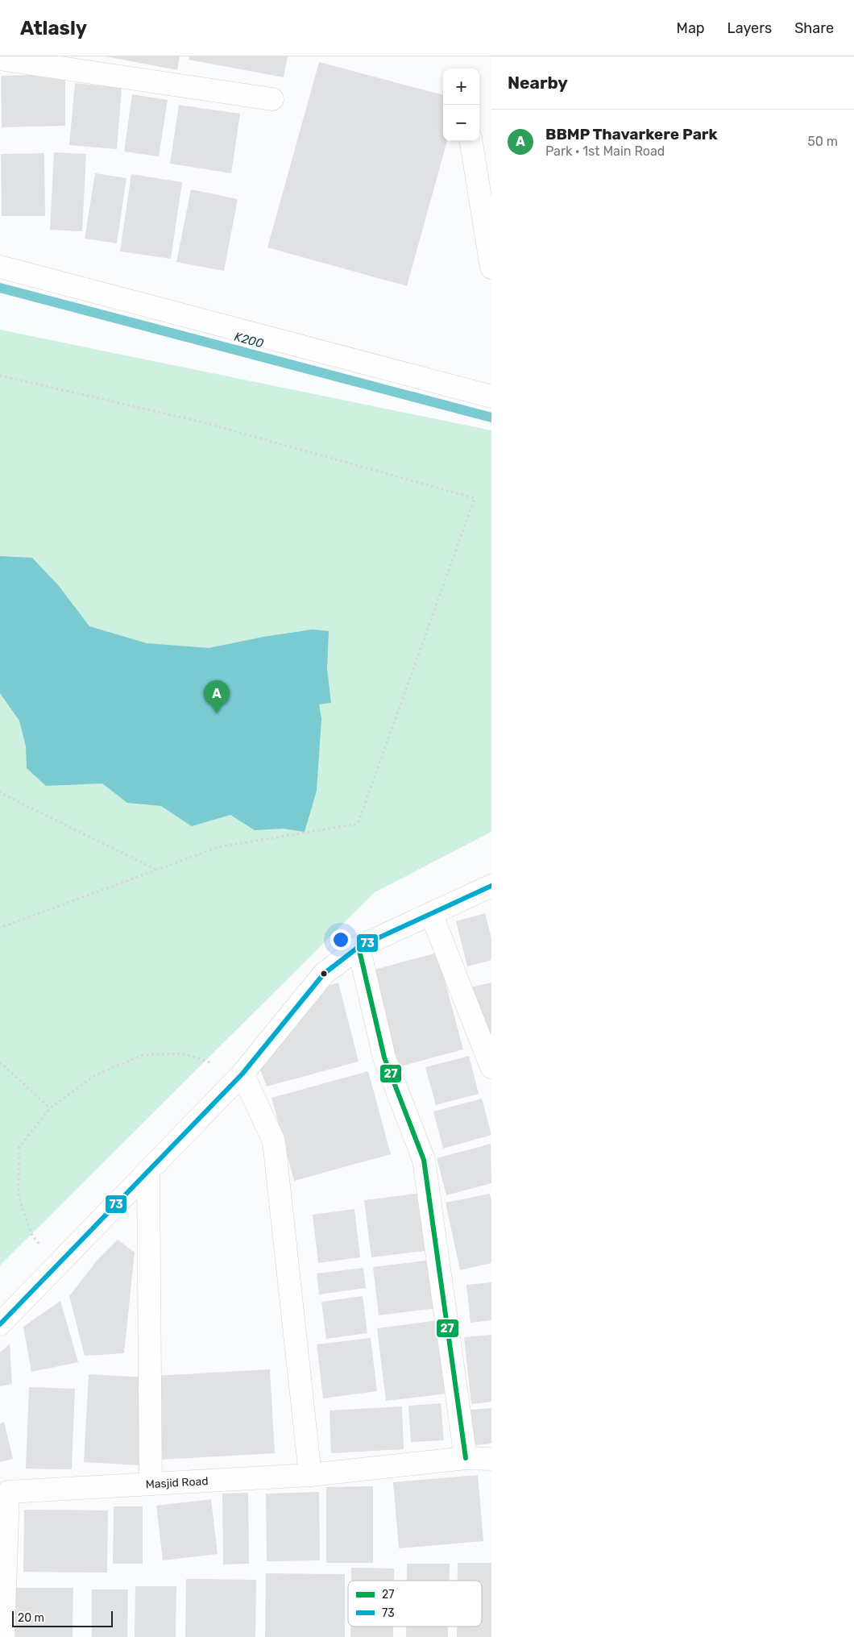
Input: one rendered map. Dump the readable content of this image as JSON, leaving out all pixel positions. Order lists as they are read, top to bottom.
{
  "streets": {
    "street": ["Masjid Road"]
  },
  "water": ["K200"],
  "lines": ["transit line 73", "transit line 27"],
  "legend": ["27", "73"],
  "scale_bar": "20 m",
  "page": {
    "header": "Atlasly",
    "nav": ["Map", "Layers", "Share"],
    "heading": "Nearby",
    "map_buttons": ["+", "−"],
    "list": [
      {
        "mark": "A",
        "name": "BBMP Thavarkere Park",
        "note": "Park · 1st Main Road",
        "value": "50 m"
      }
    ],
    "pins": "A",
    "scale": "20 m"
  }
}
